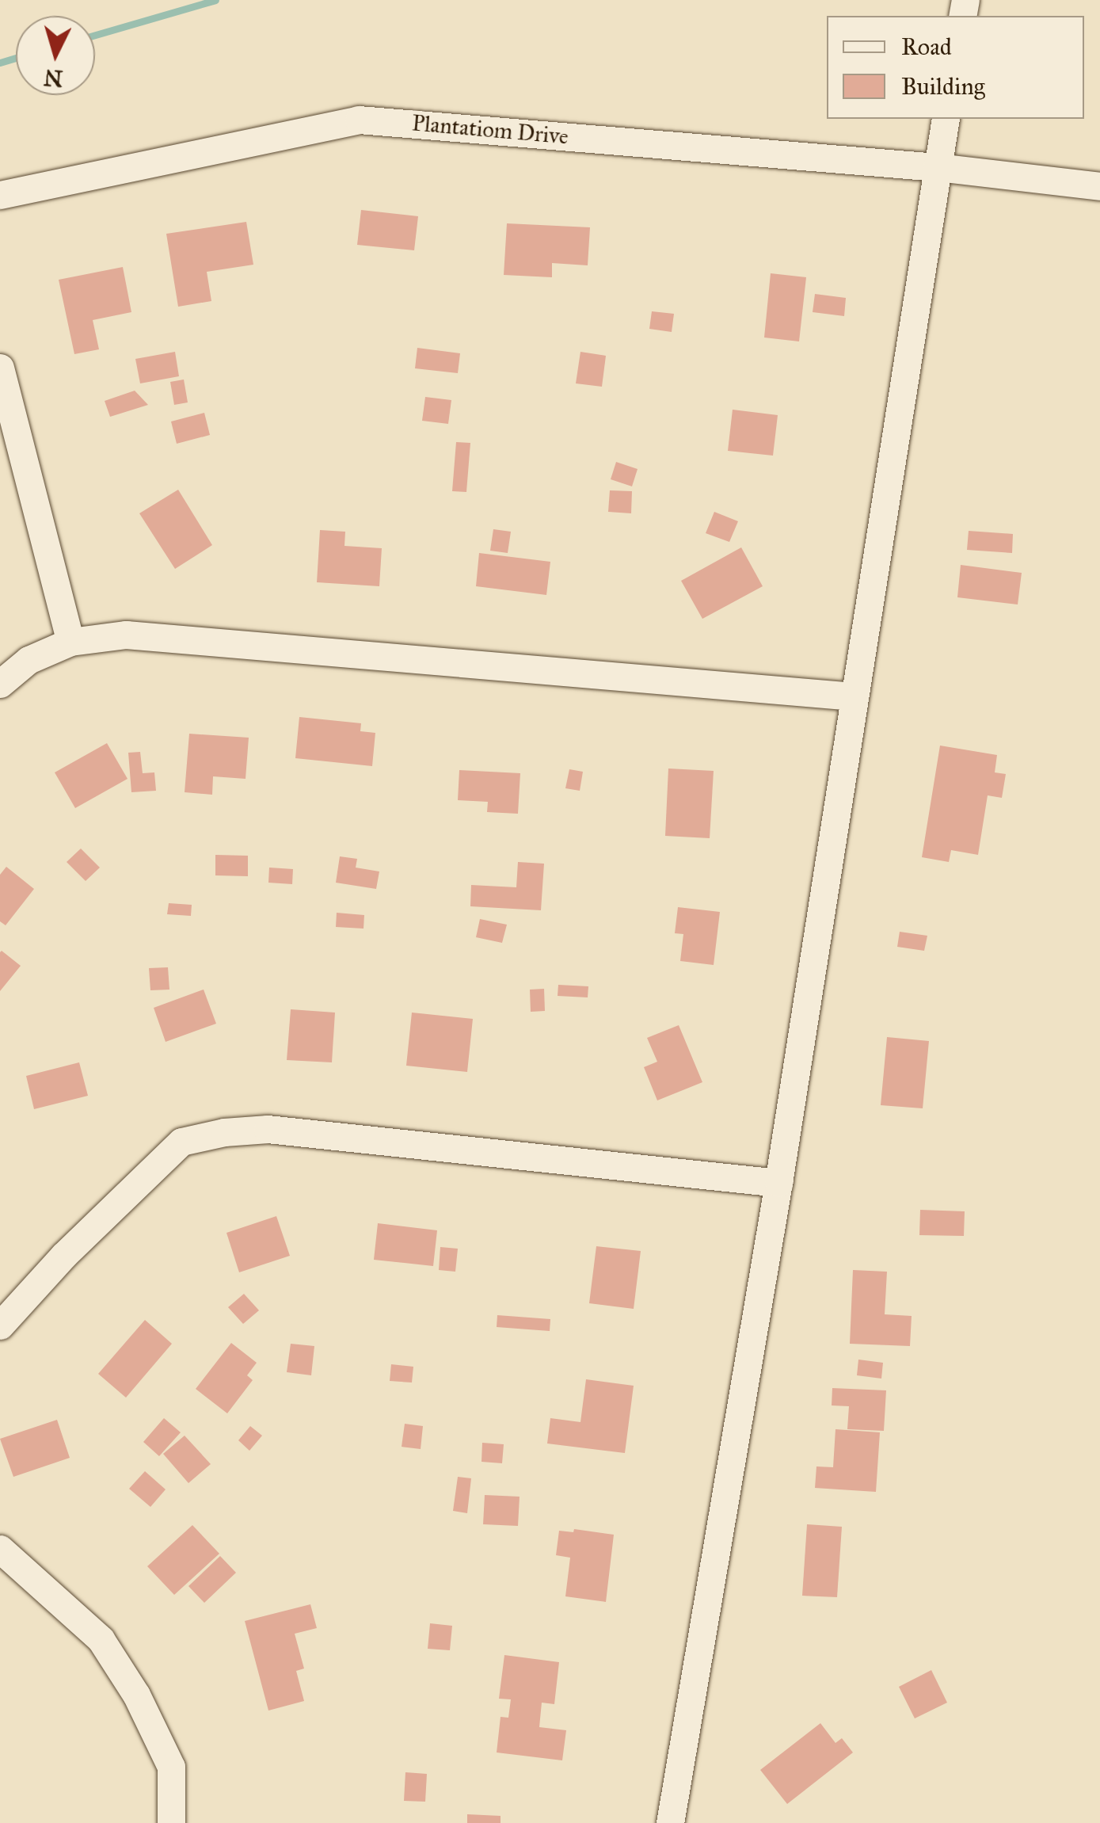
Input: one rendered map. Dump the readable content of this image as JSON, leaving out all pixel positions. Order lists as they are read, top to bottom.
{
  "streets": {
    "street": ["Plantatiom Drive"]
  },
  "legend": ["Road", "Building"],
  "north": "bottom"
}
